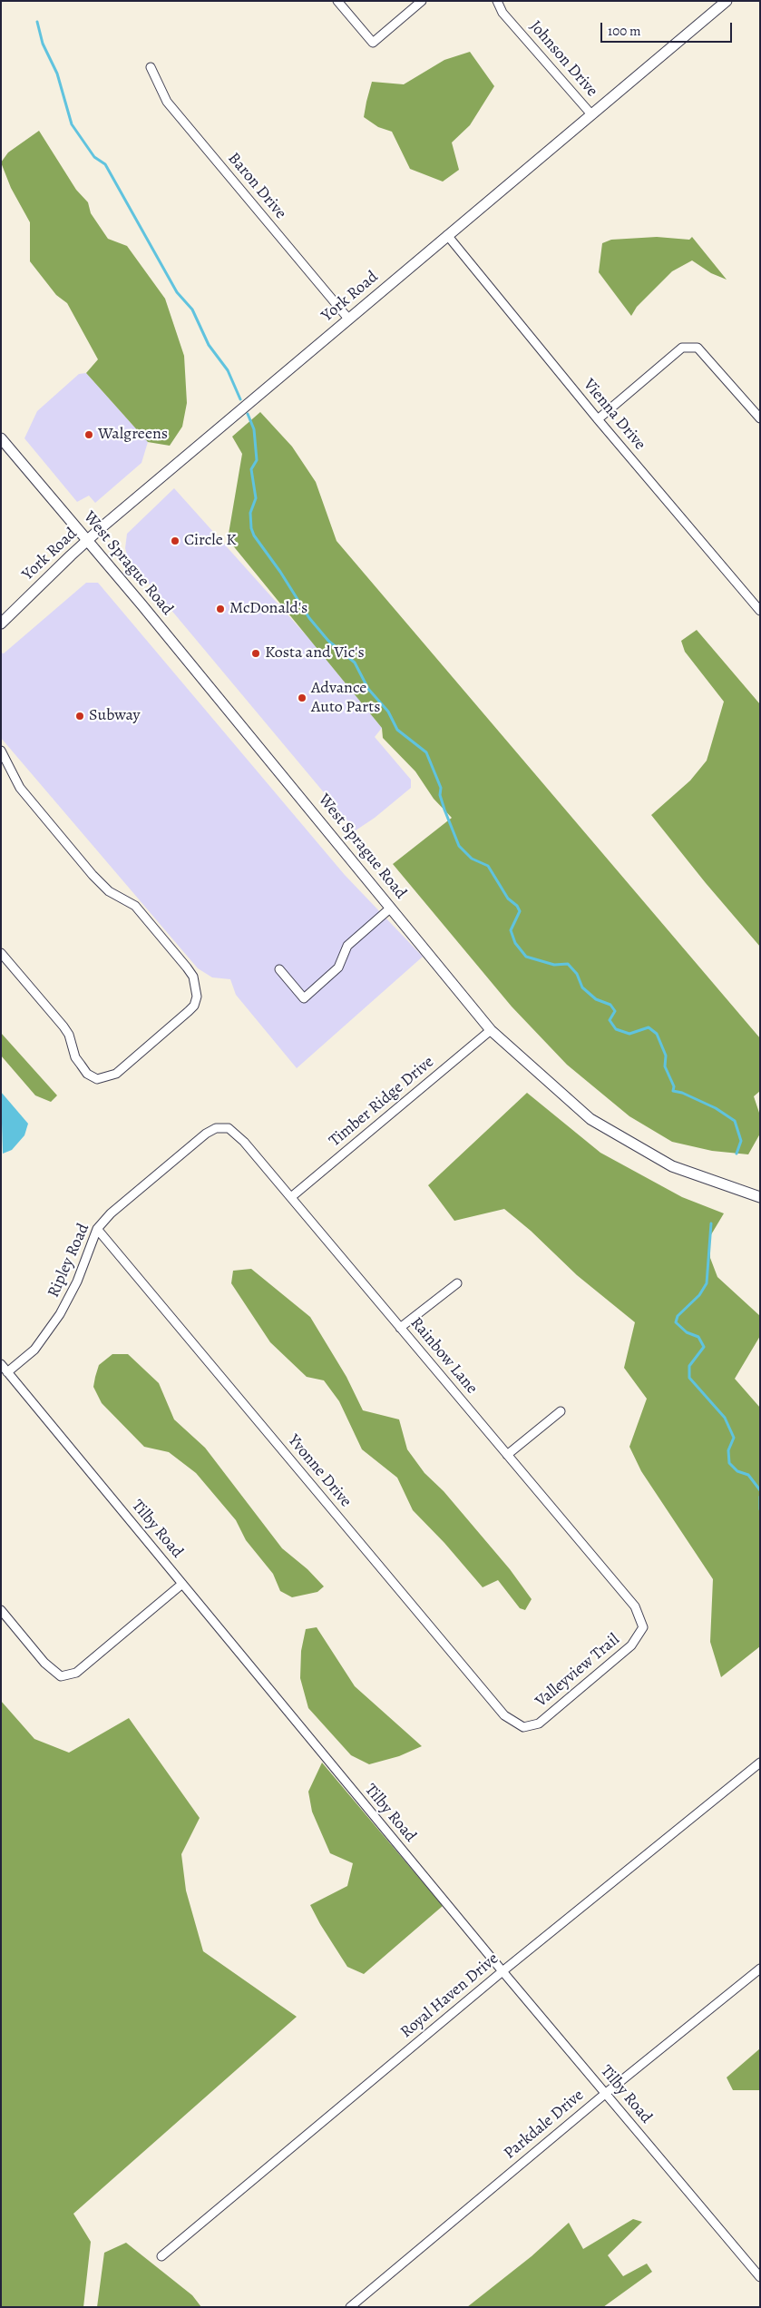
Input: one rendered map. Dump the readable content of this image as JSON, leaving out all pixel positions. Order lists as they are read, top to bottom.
{
  "streets": {
    "street": [
      "Johnson Drive",
      "Baron Drive",
      "York Road",
      "Vienna Drive",
      "West Sprague Road",
      "Timber Ridge Drive",
      "Ripley Road",
      "Rainbow Lane",
      "Yvonne Drive",
      "Tilby Road",
      "Valleyview Trail",
      "Royal Haven Drive",
      "Parkdale Drive"
    ]
  },
  "crossings": [
    ["Johnson Drive", "York Road"],
    ["Baron Drive", "York Road"],
    ["York Road", "Vienna Drive"],
    ["York Road", "West Sprague Road"],
    ["West Sprague Road", "Timber Ridge Drive"],
    ["Timber Ridge Drive", "Rainbow Lane"],
    ["Ripley Road", "Rainbow Lane"],
    ["Ripley Road", "Yvonne Drive"],
    ["Ripley Road", "Tilby Road"],
    ["Rainbow Lane", "Valleyview Trail"],
    ["Yvonne Drive", "Valleyview Trail"],
    ["Tilby Road", "Royal Haven Drive"],
    ["Tilby Road", "Parkdale Drive"]
  ],
  "places": [
    "Walgreens",
    "Circle K",
    "McDonald's",
    "Kosta and Vic's",
    "Advance Auto Parts",
    "Subway"
  ],
  "scale_bar": "100 m"
}
